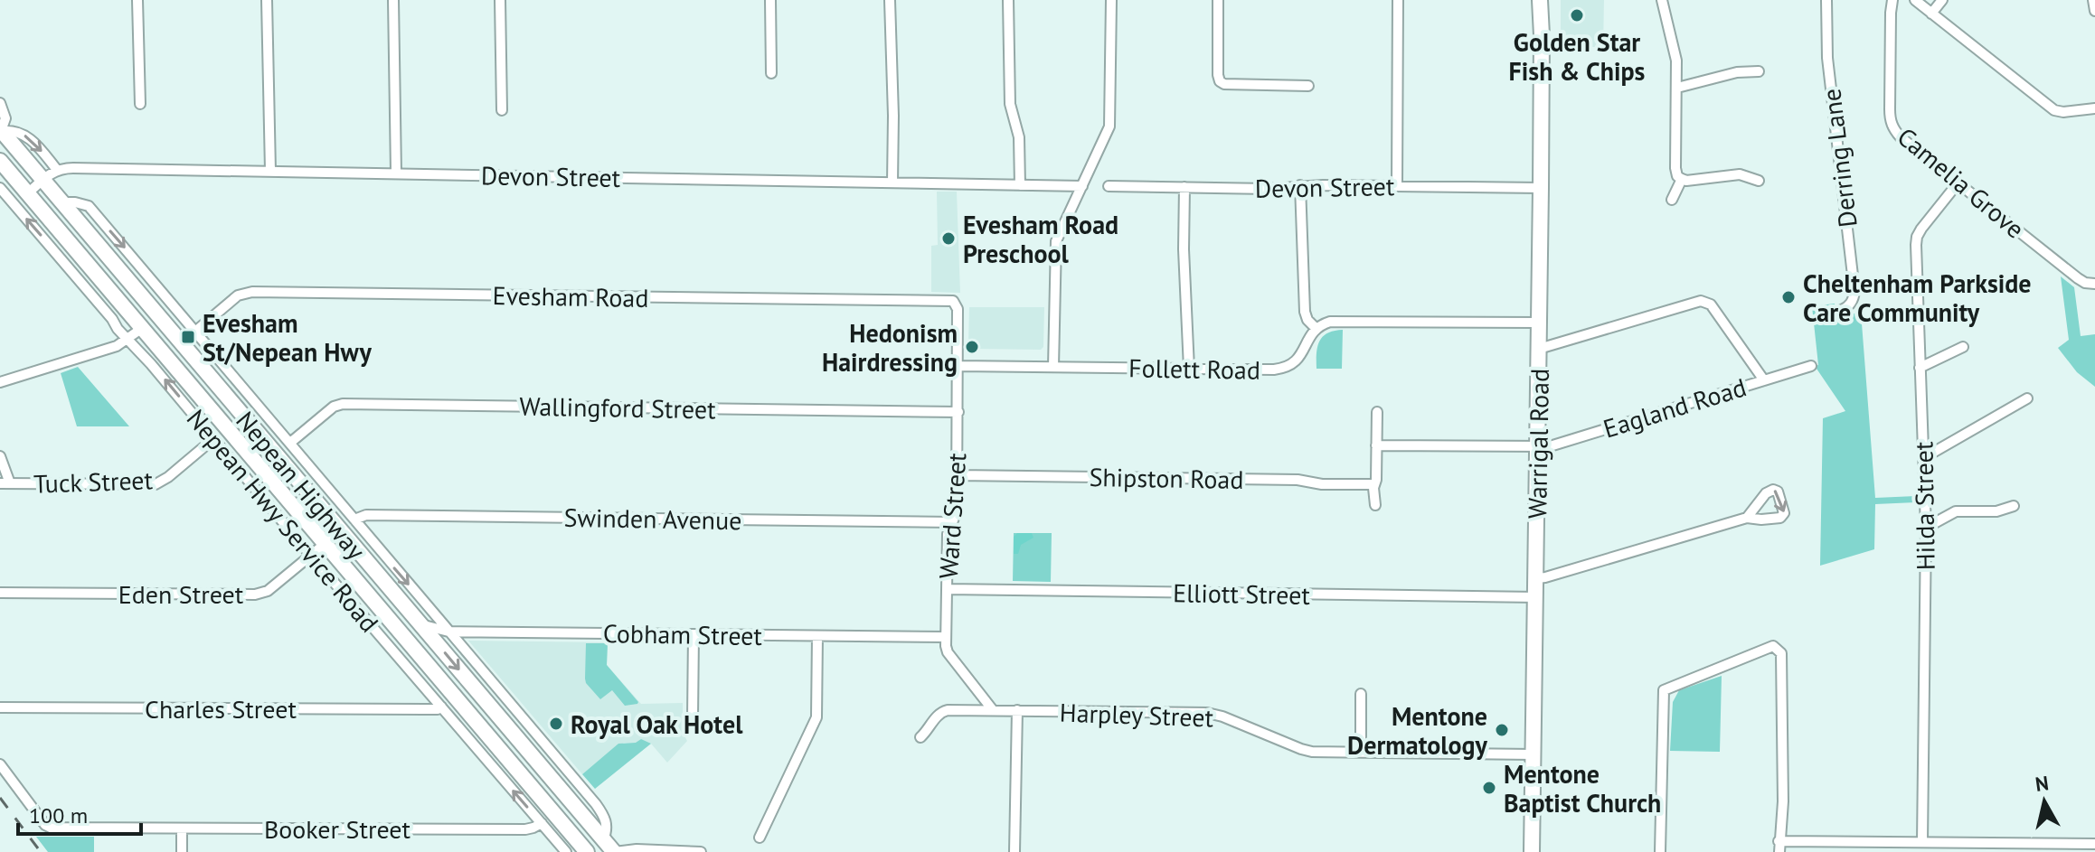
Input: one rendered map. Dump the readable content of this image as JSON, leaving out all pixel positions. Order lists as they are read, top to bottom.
{
  "streets": {
    "highway": ["Warrigal Road", "Nepean Highway"],
    "street": [
      "Derring Lane",
      "Devon Street",
      "Camelia Grove",
      "Evesham Road",
      "Follett Road",
      "Wallingford Street",
      "Eagland Road",
      "Shipston Road",
      "Tuck Street",
      "Hilda Street",
      "Ward Street",
      "Swinden Avenue",
      "Nepean Hwy Service Road",
      "Eden Street",
      "Elliott Street",
      "Cobham Street",
      "Charles Street",
      "Harpley Street",
      "Booker Street"
    ]
  },
  "crossings": [
    ["Devon Street", "Warrigal Road"],
    ["Camelia Grove", "Hilda Street"],
    ["Evesham Road", "Ward Street"],
    ["Evesham Road", "Nepean Hwy Service Road"],
    ["Follett Road", "Ward Street"],
    ["Wallingford Street", "Ward Street"],
    ["Wallingford Street", "Nepean Hwy Service Road"],
    ["Eagland Road", "Warrigal Road"],
    ["Warrigal Road", "Elliott Street"],
    ["Warrigal Road", "Harpley Street"],
    ["Shipston Road", "Ward Street"],
    ["Tuck Street", "Nepean Hwy Service Road"],
    ["Nepean Highway", "Nepean Hwy Service Road"],
    ["Nepean Highway", "Eden Street"],
    ["Nepean Highway", "Cobham Street"],
    ["Ward Street", "Swinden Avenue"],
    ["Ward Street", "Elliott Street"],
    ["Ward Street", "Cobham Street"],
    ["Ward Street", "Harpley Street"],
    ["Swinden Avenue", "Nepean Hwy Service Road"],
    ["Nepean Hwy Service Road", "Eden Street"],
    ["Nepean Hwy Service Road", "Cobham Street"],
    ["Nepean Hwy Service Road", "Charles Street"],
    ["Nepean Hwy Service Road", "Booker Street"]
  ],
  "places": {
    "other": [
      "Golden Star Fish & Chips",
      "Evesham Road Preschool",
      "Cheltenham Parkside Care Community",
      "Hedonism Hairdressing",
      "Royal Oak Hotel",
      "Mentone Dermatology",
      "Mentone Baptist Church"
    ],
    "transit": ["Evesham St/Nepean Hwy"]
  },
  "scale_bar": "100 m",
  "north": "top"
}
